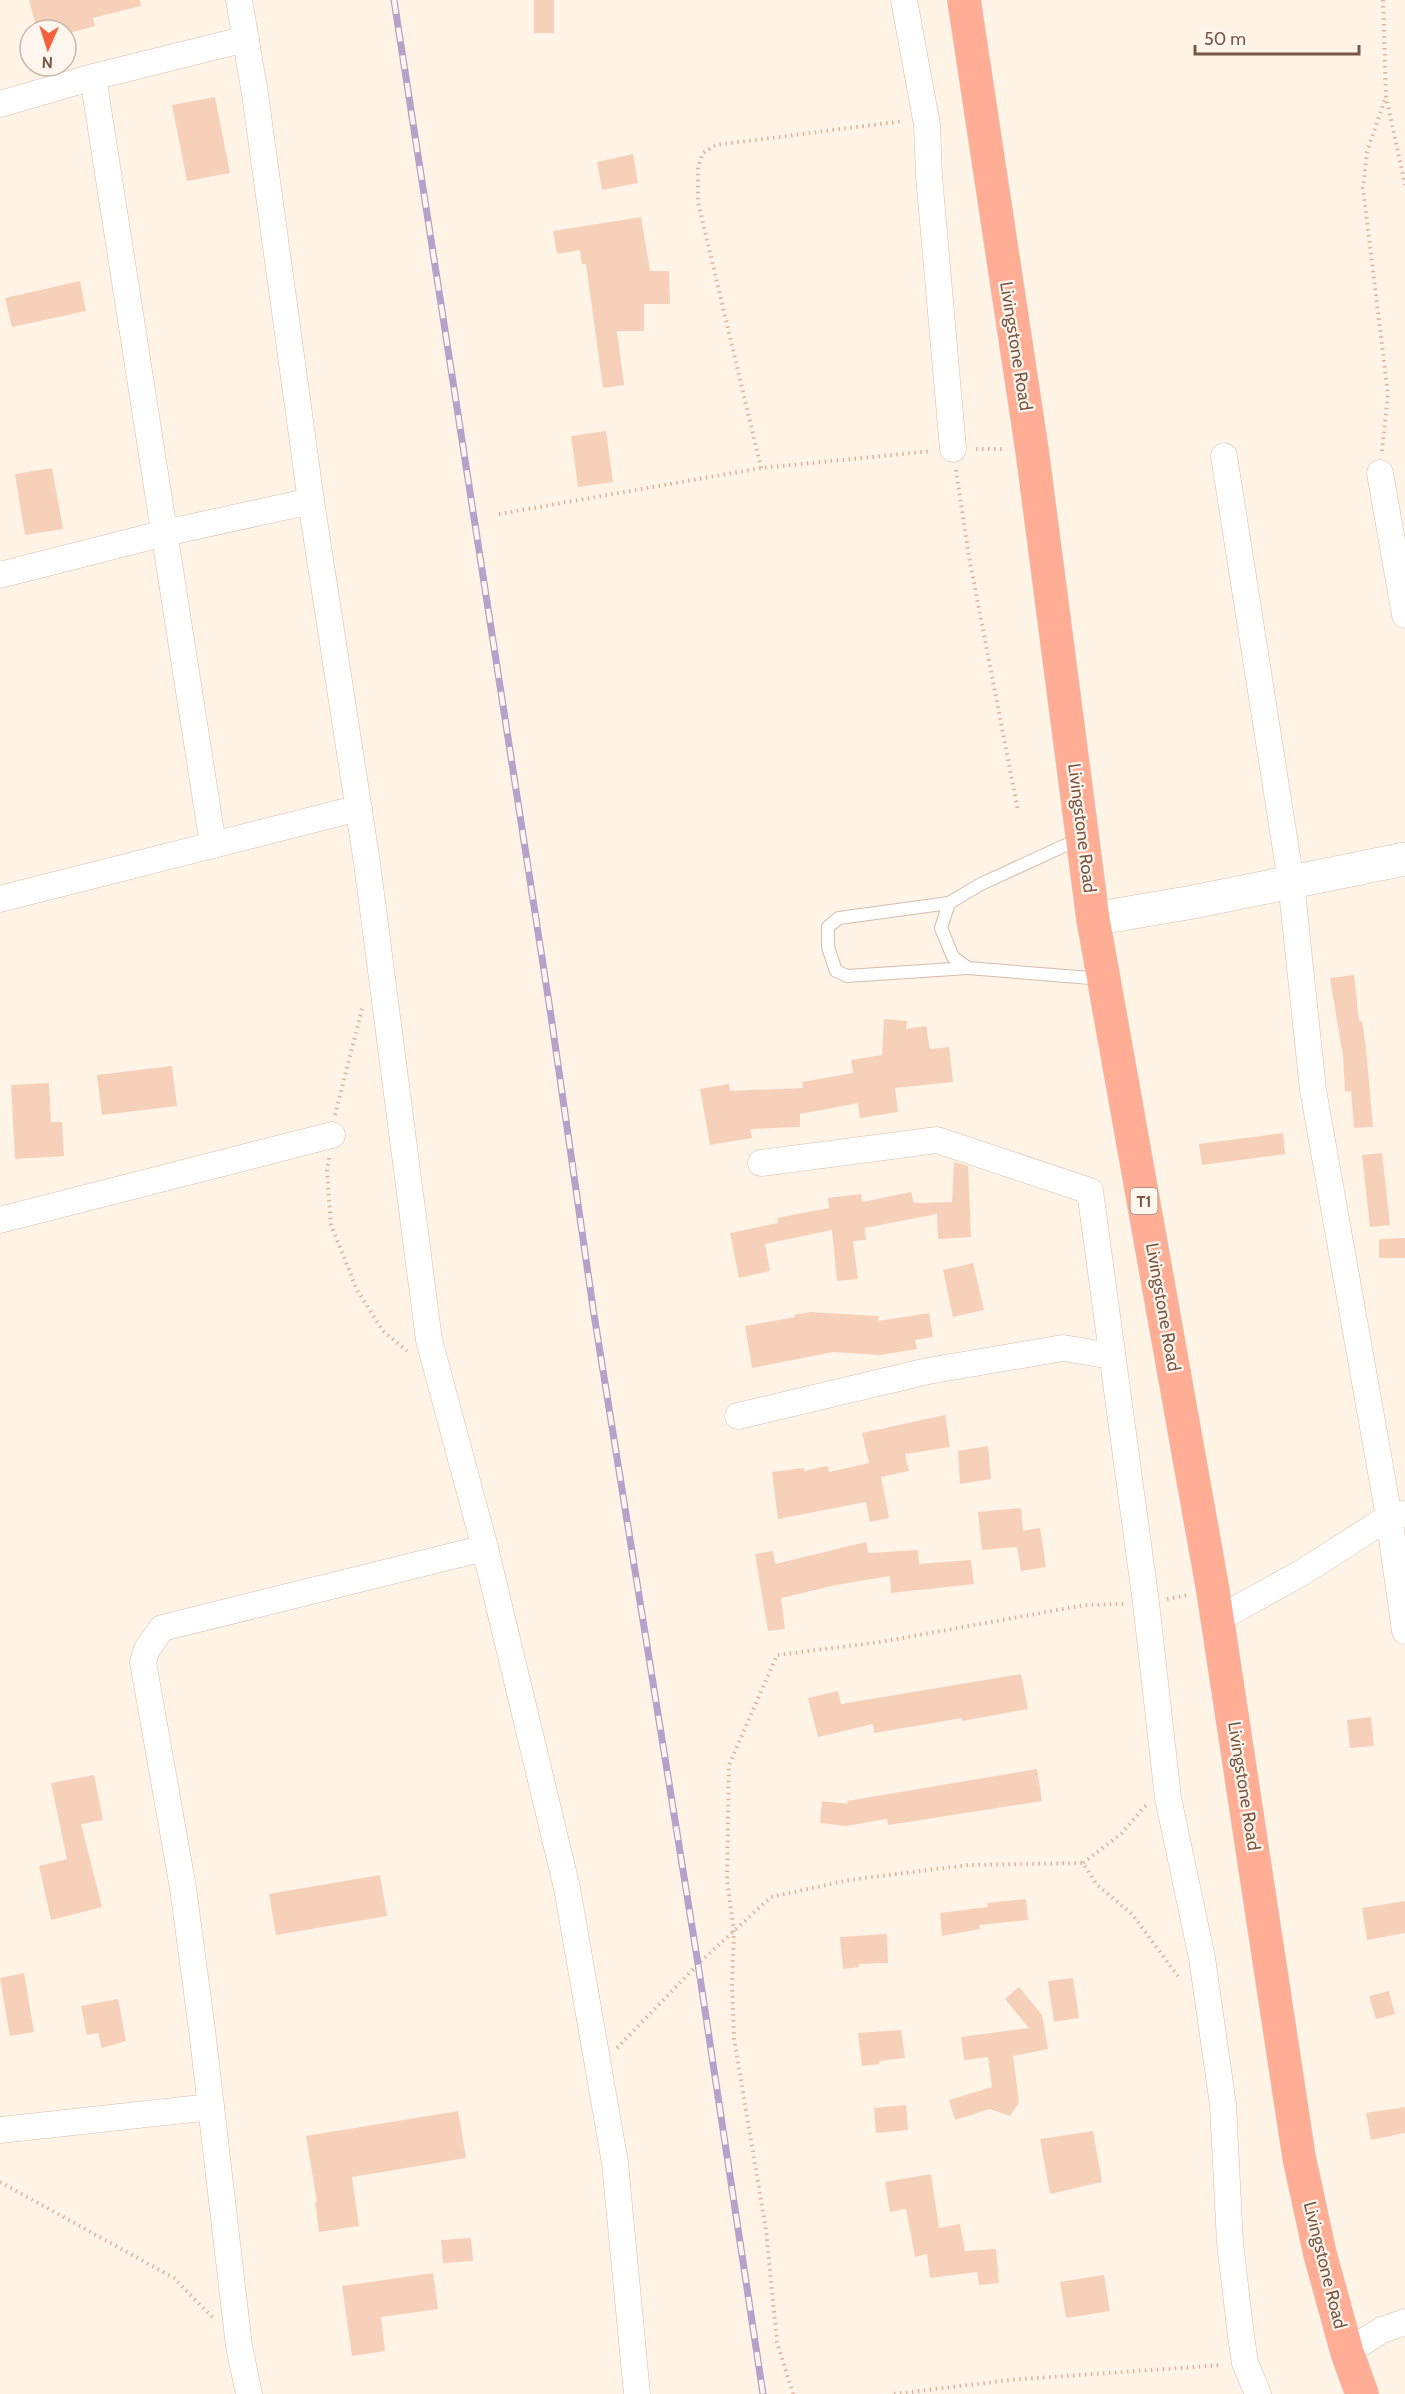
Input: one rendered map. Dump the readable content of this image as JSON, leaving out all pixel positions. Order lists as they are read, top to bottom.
{
  "streets": {
    "highway": ["Livingstone Road", "T1"]
  },
  "scale_bar": "50 m",
  "north": "bottom"
}
